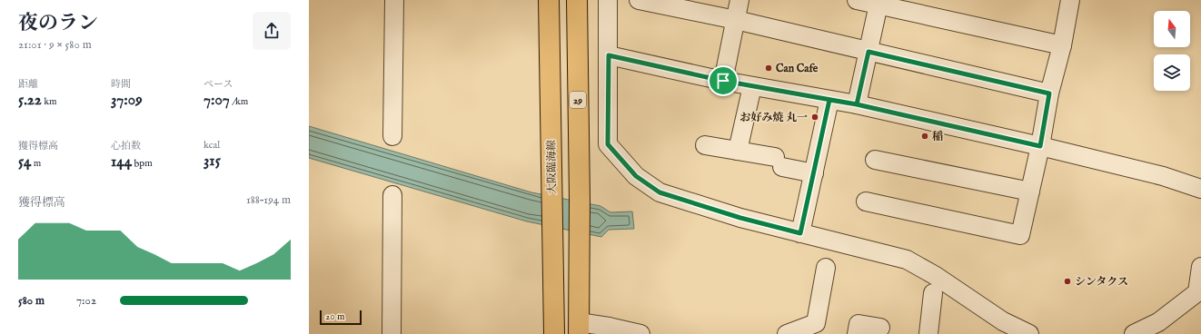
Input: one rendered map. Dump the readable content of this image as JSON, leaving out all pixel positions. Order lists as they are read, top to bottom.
{
  "streets": {
    "main road": ["29", "大阪臨海線"]
  },
  "places": [
    "Can Cafe",
    "お好み焼 丸一",
    "稲",
    "シンタクス"
  ],
  "scale_bar": "20 m",
  "north": "top",
  "page": {
    "heading": ["夜のラン", "21:01 · 9 × 580 m"],
    "stats": [
      ["距離", "5.22 km"],
      ["時間", "37:09"],
      ["ペース", "7:07 /km"],
      ["獲得標高", "54 m"],
      ["心拍数", "144 bpm"],
      ["kcal", "315"]
    ],
    "chart": ["獲得標高", "188–194 m"],
    "list": [
      {
        "name": "580 m",
        "note": "7:02"
      }
    ],
    "scale": "20 m"
  }
}
